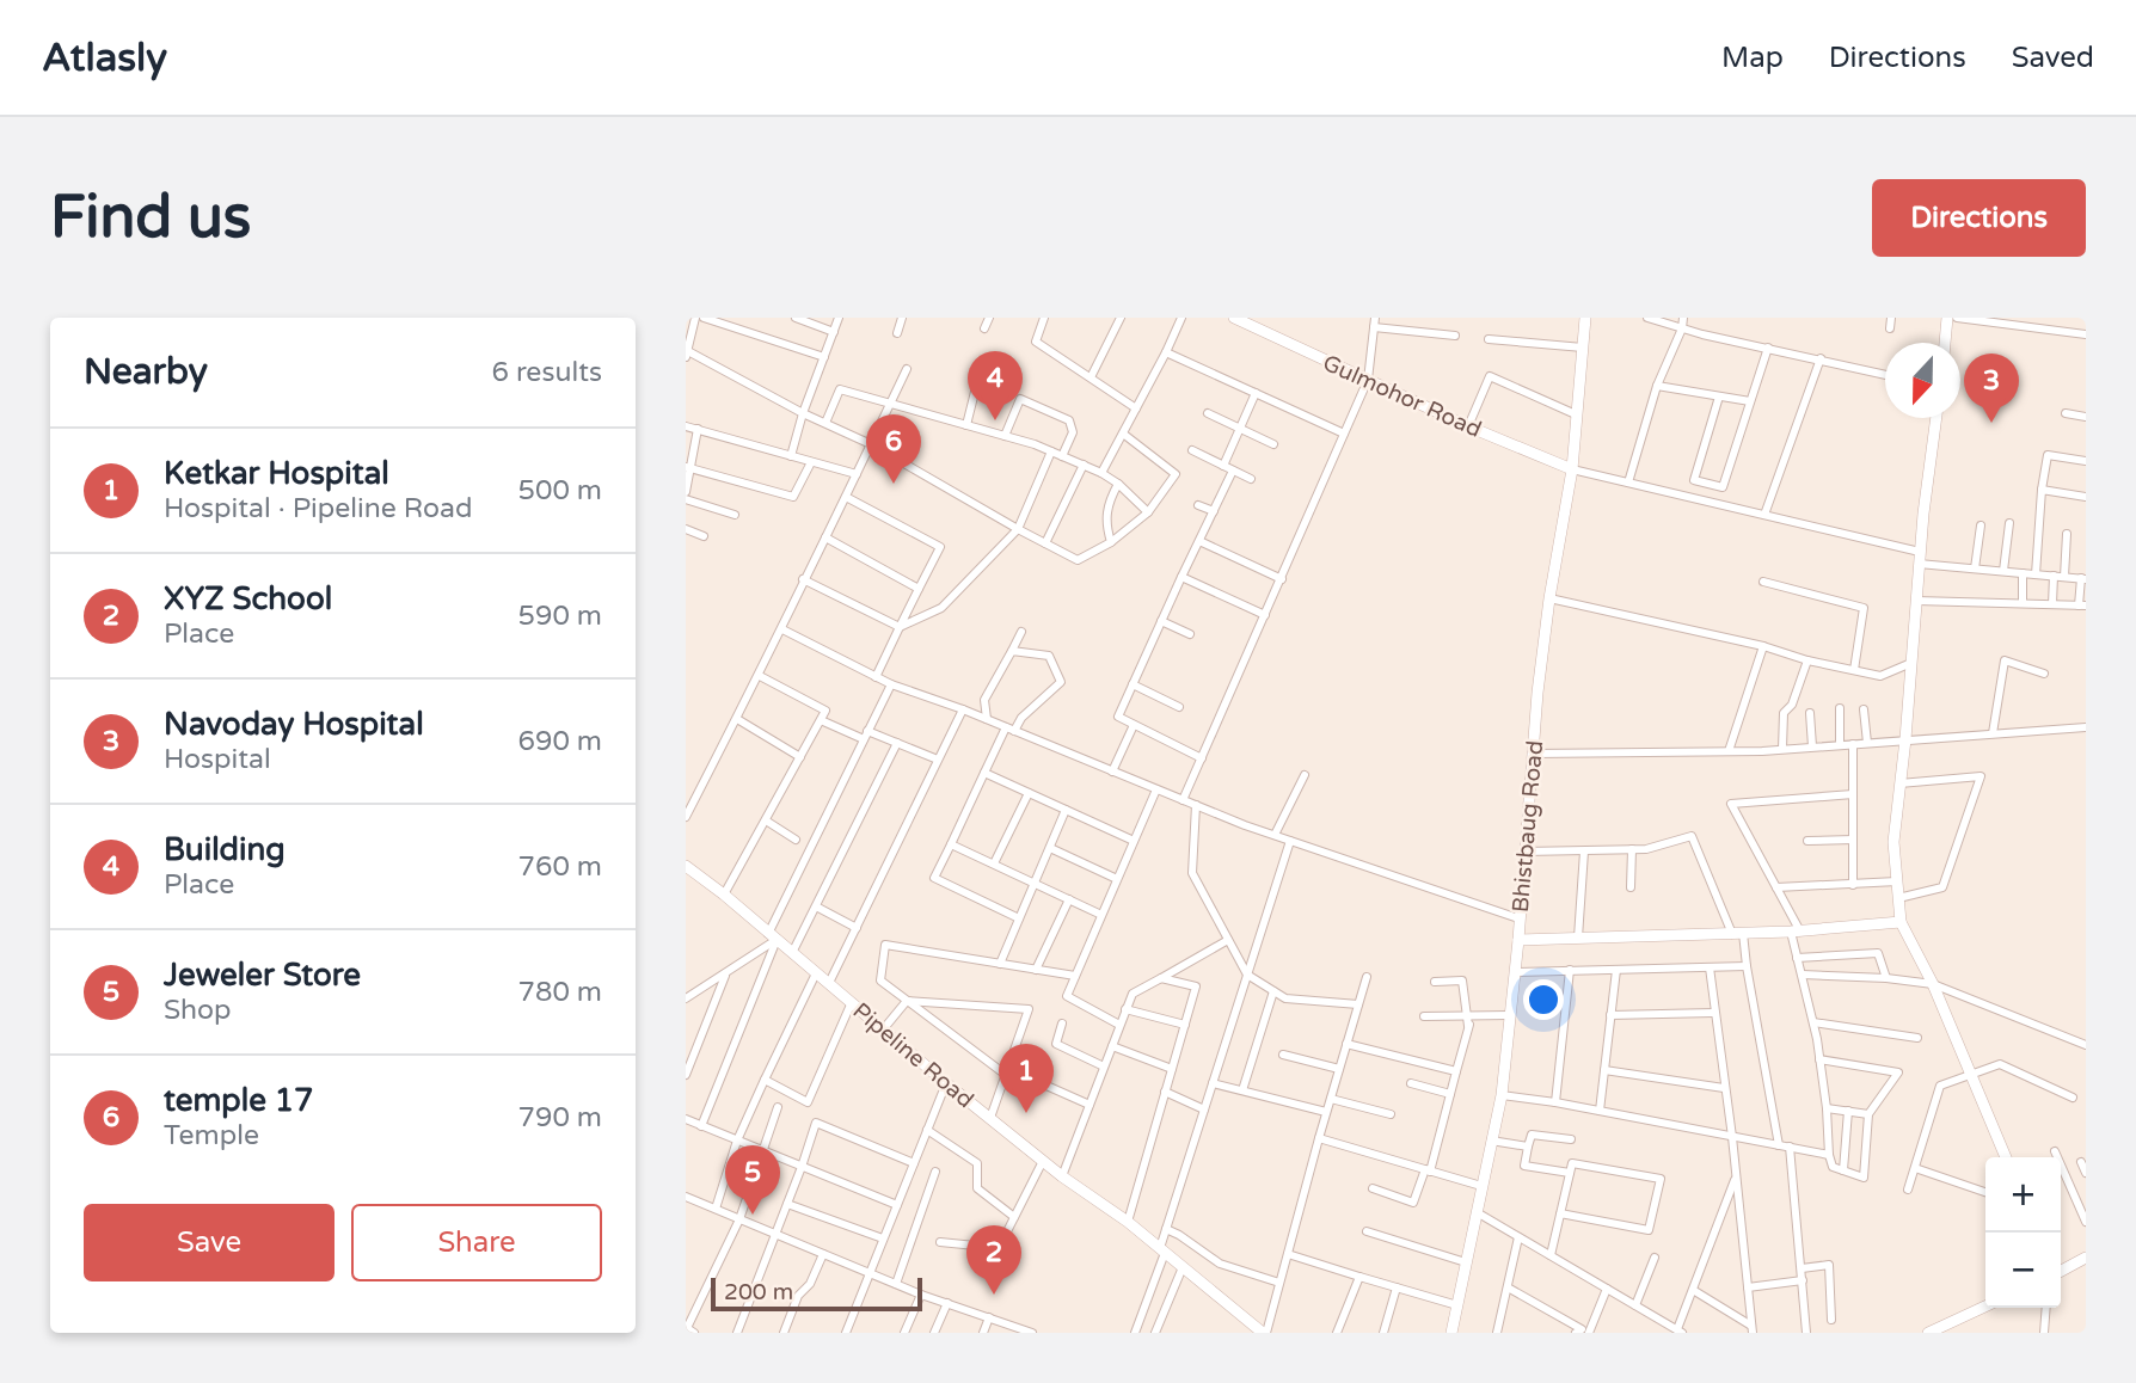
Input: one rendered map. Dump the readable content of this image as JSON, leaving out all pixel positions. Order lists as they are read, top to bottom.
{
  "streets": {
    "street": ["Gulmohor Road", "Bhistbaug Road", "Pipeline Road"]
  },
  "crossings": [
    ["Gulmohor Road", "Bhistbaug Road"]
  ],
  "scale_bar": "200 m",
  "north": "bottom",
  "page": {
    "header": "Atlasly",
    "nav": ["Map", "Directions", "Saved"],
    "buttons": [
      "Directions",
      ["Save", "Share"]
    ],
    "title": "Find us",
    "heading": ["Nearby", "6 results"],
    "pins": [
      "4",
      "3",
      "6",
      "1",
      "5",
      "2"
    ],
    "list": [
      {
        "mark": "1",
        "name": "Ketkar Hospital",
        "note": "Hospital · Pipeline Road",
        "value": "500 m"
      },
      {
        "mark": "2",
        "name": "XYZ School",
        "note": "Place",
        "value": "590 m"
      },
      {
        "mark": "3",
        "name": "Navoday Hospital",
        "note": "Hospital",
        "value": "690 m"
      },
      {
        "mark": "4",
        "name": "Building",
        "note": "Place",
        "value": "760 m"
      },
      {
        "mark": "5",
        "name": "Jeweler Store",
        "note": "Shop",
        "value": "780 m"
      },
      {
        "mark": "6",
        "name": "temple 17",
        "note": "Temple",
        "value": "790 m"
      }
    ],
    "map_buttons": ["+", "−"],
    "scale": "200 m"
  }
}
